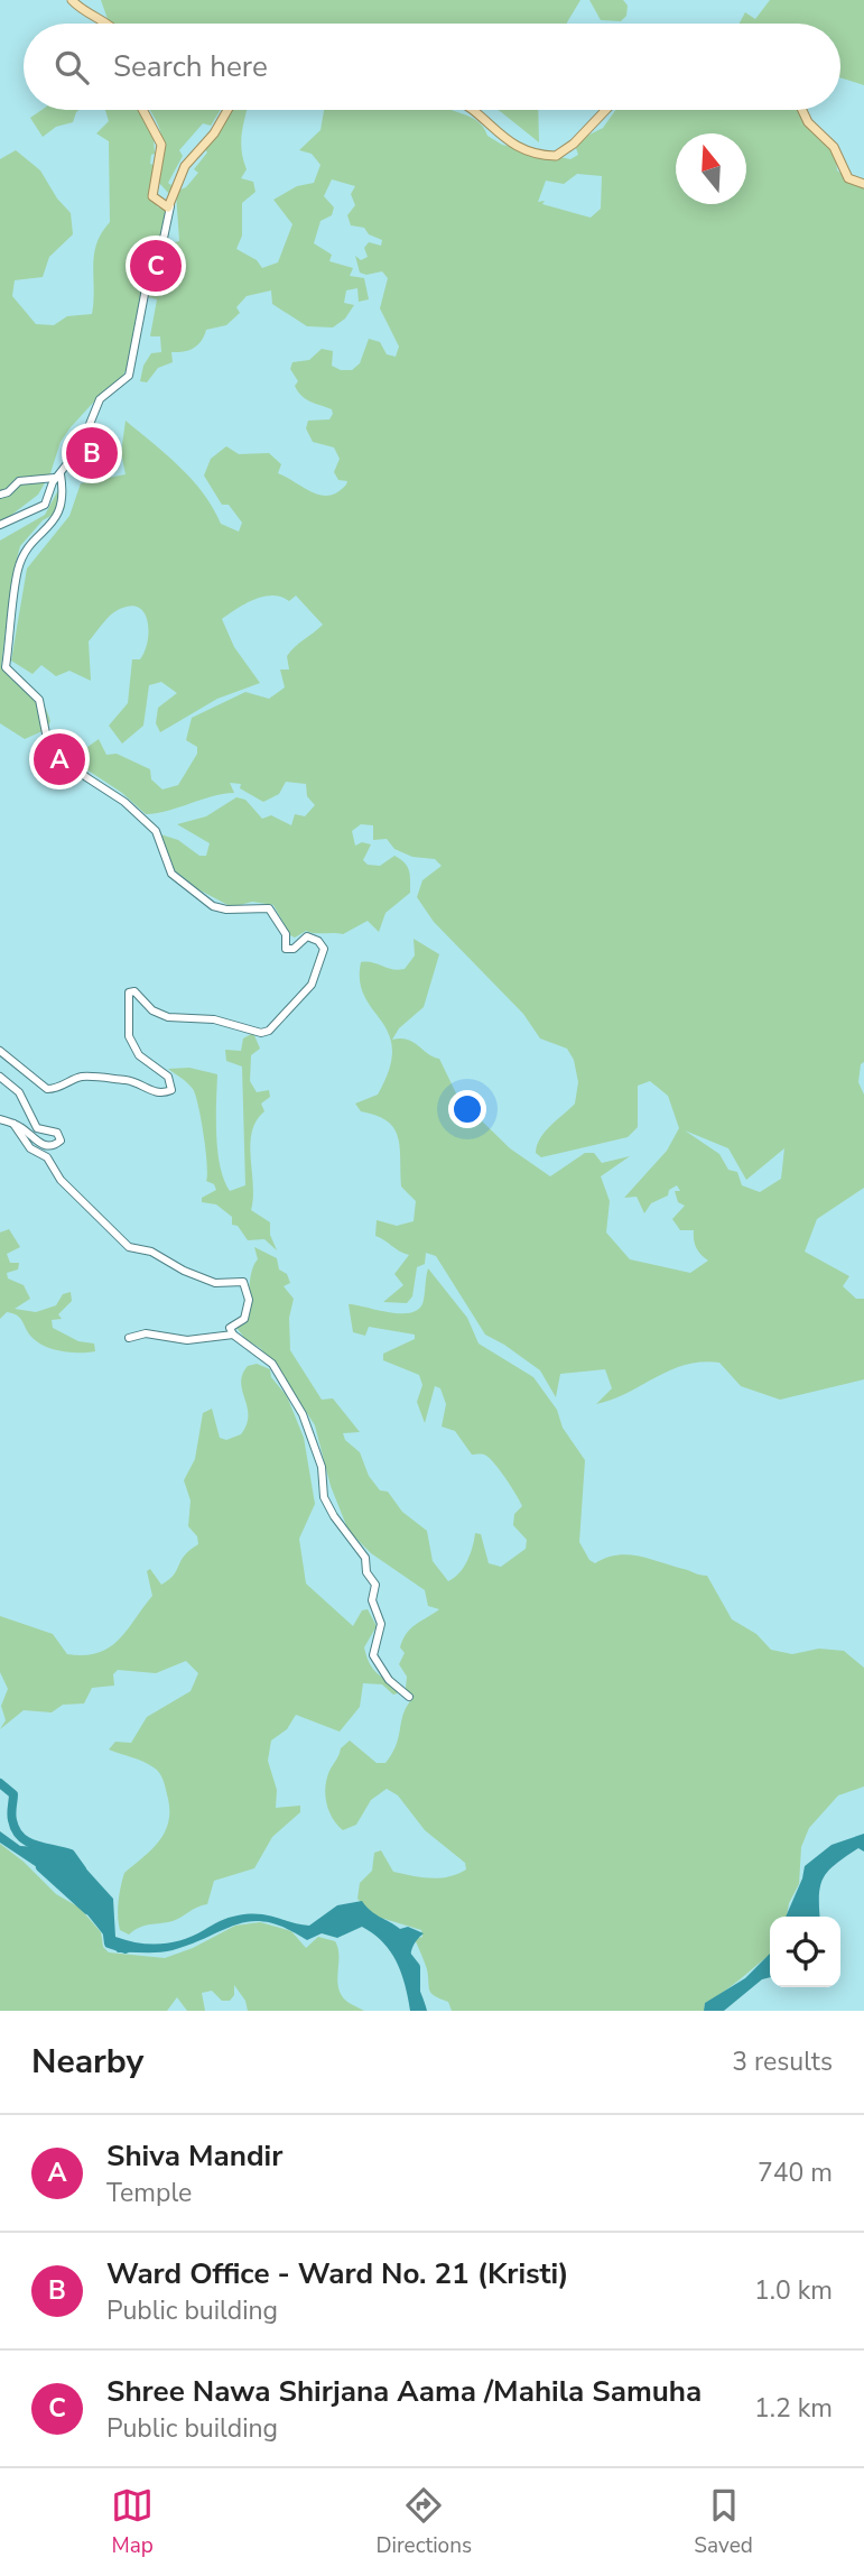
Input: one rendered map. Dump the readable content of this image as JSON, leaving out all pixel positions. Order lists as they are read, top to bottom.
{
  "north": "top",
  "page": {
    "search": "Search here",
    "pins": ["C", "B", "A"],
    "heading": ["Nearby", "3 results"],
    "list": [
      {
        "mark": "A",
        "name": "Shiva Mandir",
        "note": "Temple",
        "value": "740 m"
      },
      {
        "mark": "B",
        "name": "Ward Office - Ward No. 21 (Kristi)",
        "note": "Public building",
        "value": "1.0 km"
      },
      {
        "mark": "C",
        "name": "Shree Nawa Shirjana Aama /Mahila Samuha",
        "note": "Public building",
        "value": "1.2 km"
      }
    ],
    "nav": ["Map", "Directions", "Saved"]
  }
}
